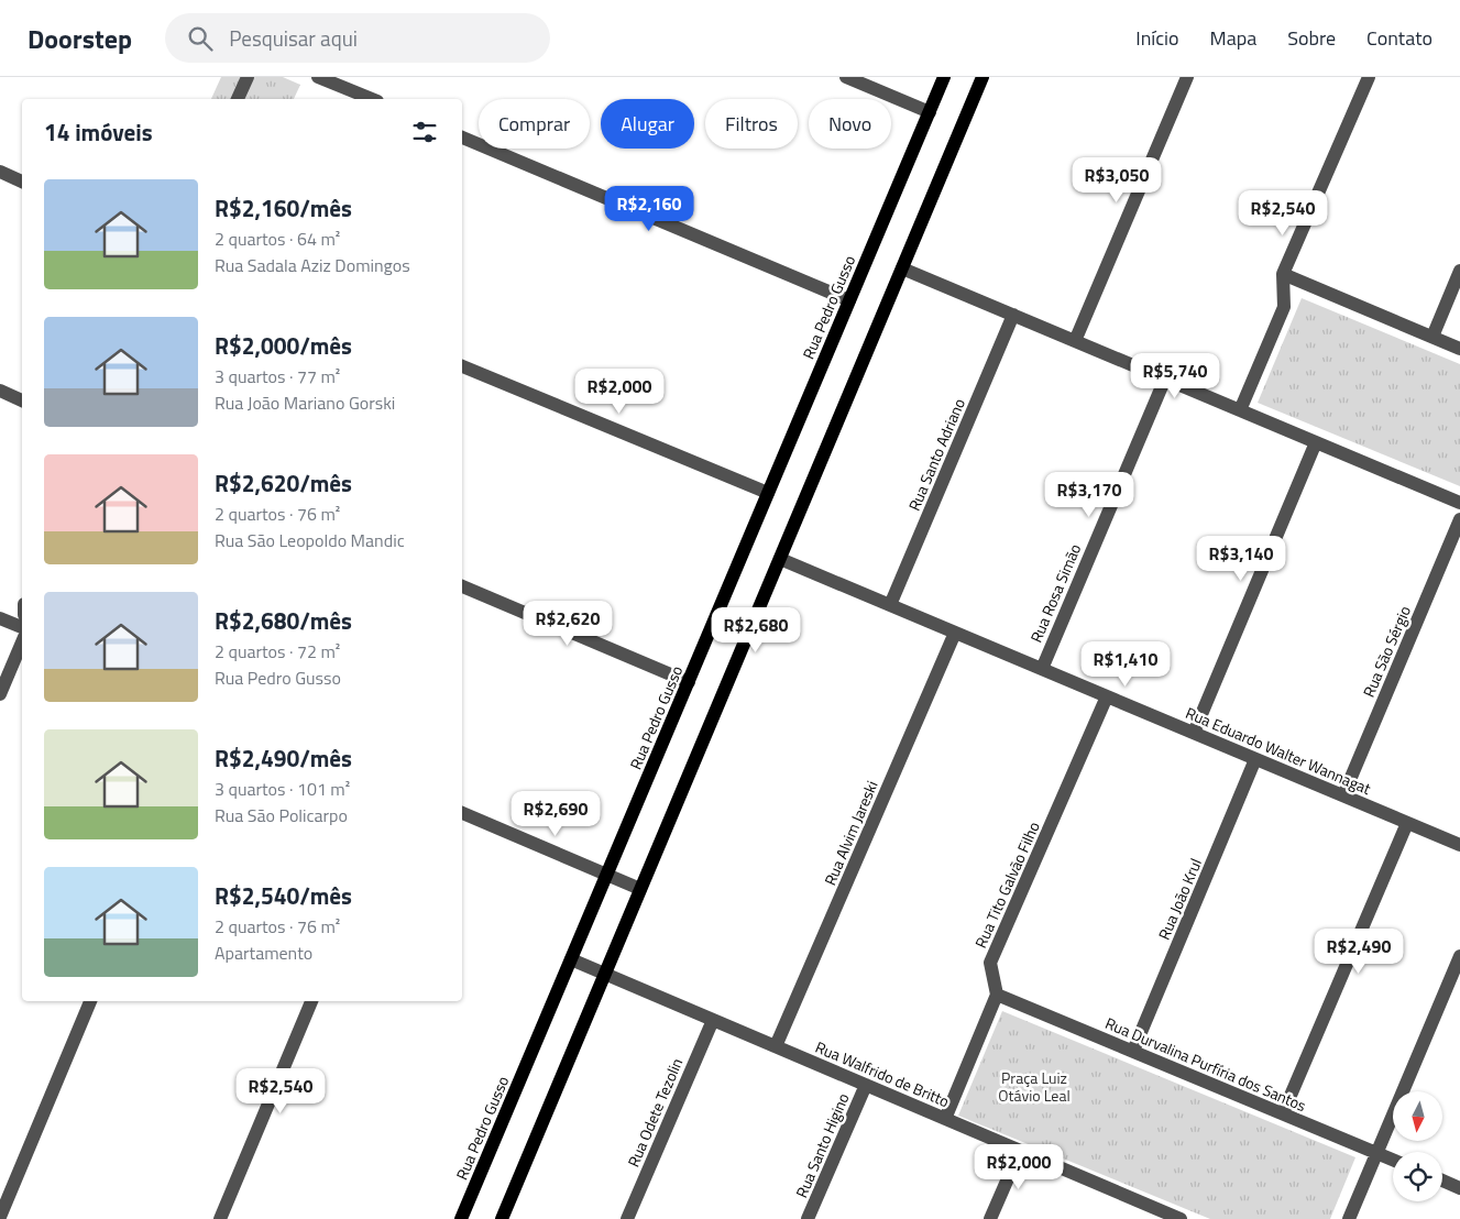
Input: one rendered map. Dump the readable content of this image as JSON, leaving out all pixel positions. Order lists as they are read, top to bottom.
{
  "streets": {
    "main road": ["Rua Pedro Gusso"],
    "street": [
      "Rua Santo Adriano",
      "Rua Rosa Simão",
      "Rua São Sérgio",
      "Rua Eduardo Walter Wannagat",
      "Rua Alvim Jareski",
      "Rua Tito Galvão Filho",
      "Rua João Krul",
      "Rua Durvalina Purfíria dos Santos",
      "Rua Walfrido de Britto",
      "Rua Odete Tezolin",
      "Rua Santo Higino"
    ]
  },
  "crossings": [
    ["Rua Pedro Gusso", "Rua Walfrido de Britto"],
    ["Rua Santo Adriano", "Rua Eduardo Walter Wannagat"],
    ["Rua Rosa Simão", "Rua Eduardo Walter Wannagat"],
    ["Rua São Sérgio", "Rua Eduardo Walter Wannagat"],
    ["Rua Eduardo Walter Wannagat", "Rua Alvim Jareski"],
    ["Rua Eduardo Walter Wannagat", "Rua Tito Galvão Filho"],
    ["Rua Eduardo Walter Wannagat", "Rua João Krul"],
    ["Rua Alvim Jareski", "Rua Walfrido de Britto"],
    ["Rua Tito Galvão Filho", "Rua Durvalina Purfíria dos Santos"],
    ["Rua João Krul", "Rua Durvalina Purfíria dos Santos"],
    ["Rua Walfrido de Britto", "Rua Odete Tezolin"],
    ["Rua Walfrido de Britto", "Rua Santo Higino"]
  ],
  "parks": ["Praça Luiz Otávio Leal"],
  "north": "bottom",
  "page": {
    "header": "Doorstep",
    "search": "Pesquisar aqui",
    "nav": [
      "Início",
      "Mapa",
      "Sobre",
      "Contato"
    ],
    "chip": [
      "Comprar",
      "Alugar",
      "Filtros",
      "Novo"
    ],
    "heading": "14 imóveis",
    "price": [
      "R$3,050",
      "R$2,160",
      "R$2,540",
      "R$5,740",
      "R$2,000",
      "R$3,170",
      "R$3,140",
      "R$2,620",
      "R$2,680",
      "R$1,410",
      "R$2,690",
      "R$2,490",
      "R$2,540",
      "R$2,000"
    ],
    "list": [
      {
        "name": "R$2,160/mês",
        "note": "2 quartos · 64 m² · Rua Sadala Aziz Domingos"
      },
      {
        "name": "R$2,000/mês",
        "note": "3 quartos · 77 m² · Rua João Mariano Gorski"
      },
      {
        "name": "R$2,620/mês",
        "note": "2 quartos · 76 m² · Rua São Leopoldo Mandic"
      },
      {
        "name": "R$2,680/mês",
        "note": "2 quartos · 72 m² · Rua Pedro Gusso"
      },
      {
        "name": "R$2,490/mês",
        "note": "3 quartos · 101 m² · Rua São Policarpo"
      },
      {
        "name": "R$2,540/mês",
        "note": "2 quartos · 76 m² · Apartamento"
      }
    ]
  }
}
